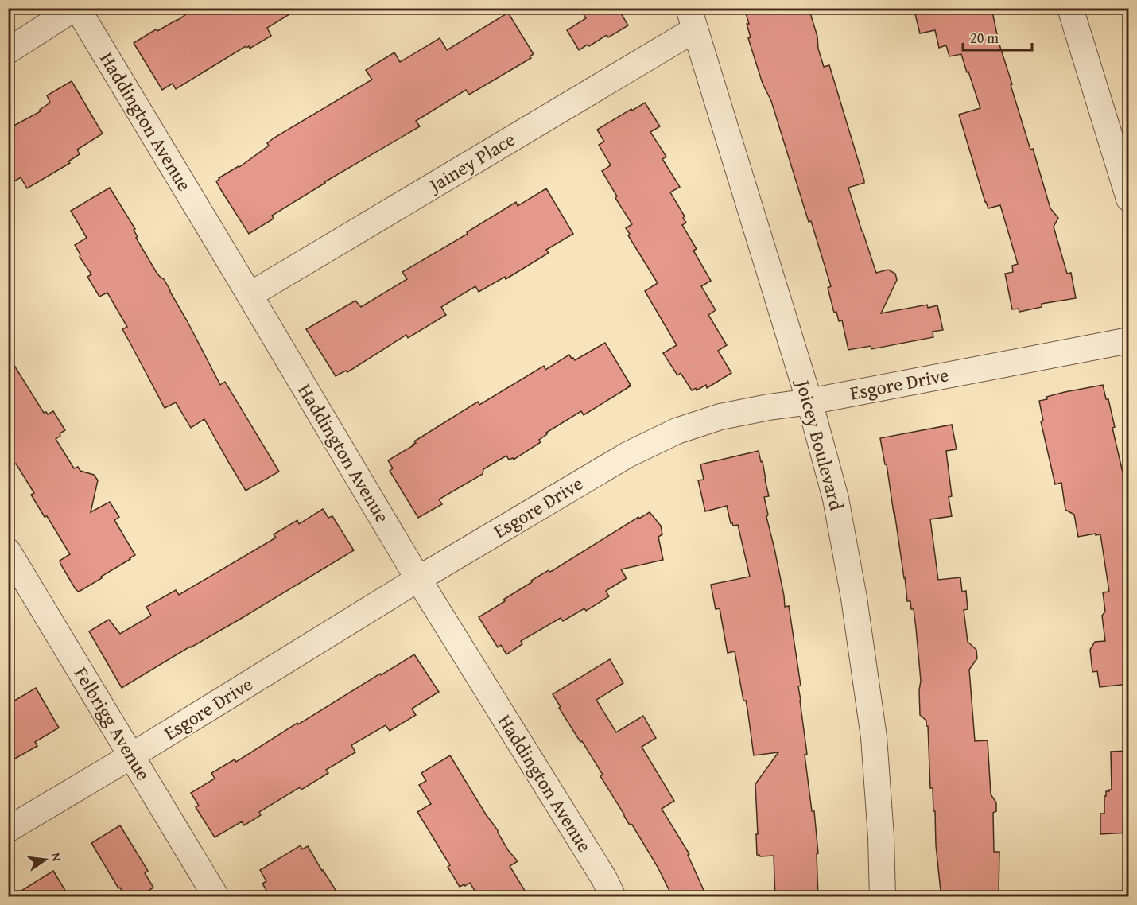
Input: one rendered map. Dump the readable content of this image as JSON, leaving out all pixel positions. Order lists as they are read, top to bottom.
{
  "streets": {
    "street": [
      "Haddington Avenue",
      "Jainey Place",
      "Esgore Drive",
      "Joicey Boulevard",
      "Felbrigg Avenue"
    ]
  },
  "crossings": [
    ["Haddington Avenue", "Jainey Place"],
    ["Haddington Avenue", "Esgore Drive"],
    ["Jainey Place", "Joicey Boulevard"],
    ["Esgore Drive", "Joicey Boulevard"],
    ["Esgore Drive", "Felbrigg Avenue"]
  ],
  "scale_bar": "20 m",
  "north": "right"
}
